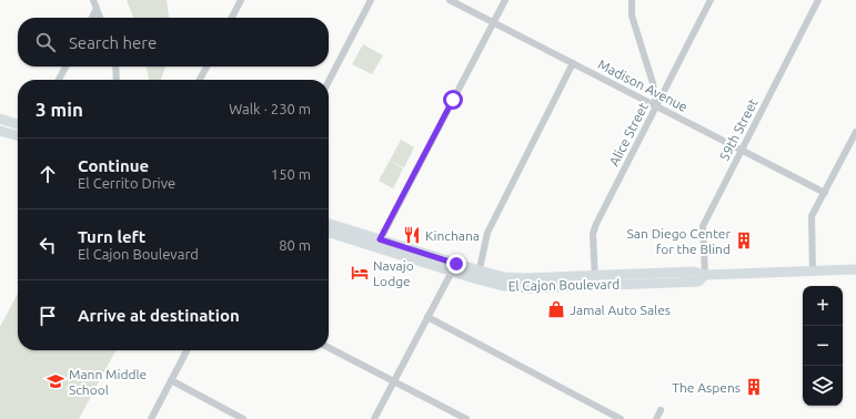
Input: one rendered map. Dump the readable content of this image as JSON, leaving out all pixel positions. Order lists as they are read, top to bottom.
{
  "streets": {
    "main road": ["El Cajon Boulevard"],
    "street": ["Madison Avenue", "59th Street", "Alice Street"]
  },
  "crossings": [
    ["Madison Avenue", "59th Street"],
    ["Madison Avenue", "Alice Street"],
    ["59th Street", "El Cajon Boulevard"],
    ["Alice Street", "El Cajon Boulevard"]
  ],
  "places": {
    "restaurant": ["Kinchana"],
    "building": ["San Diego Center for the Blind", "The Aspens"],
    "hotel": ["Navajo Lodge"],
    "shop": ["Jamal Auto Sales"],
    "school or university": ["Mann Middle School"]
  },
  "page": {
    "search": "Search here",
    "heading": ["3 min", "Walk · 230 m"],
    "list": [
      ["Continue", "El Cerrito Drive", "150 m"],
      ["Turn left", "El Cajon Boulevard", "80 m"],
      "Arrive at destination"
    ],
    "map_buttons": ["+", "−"]
  }
}
